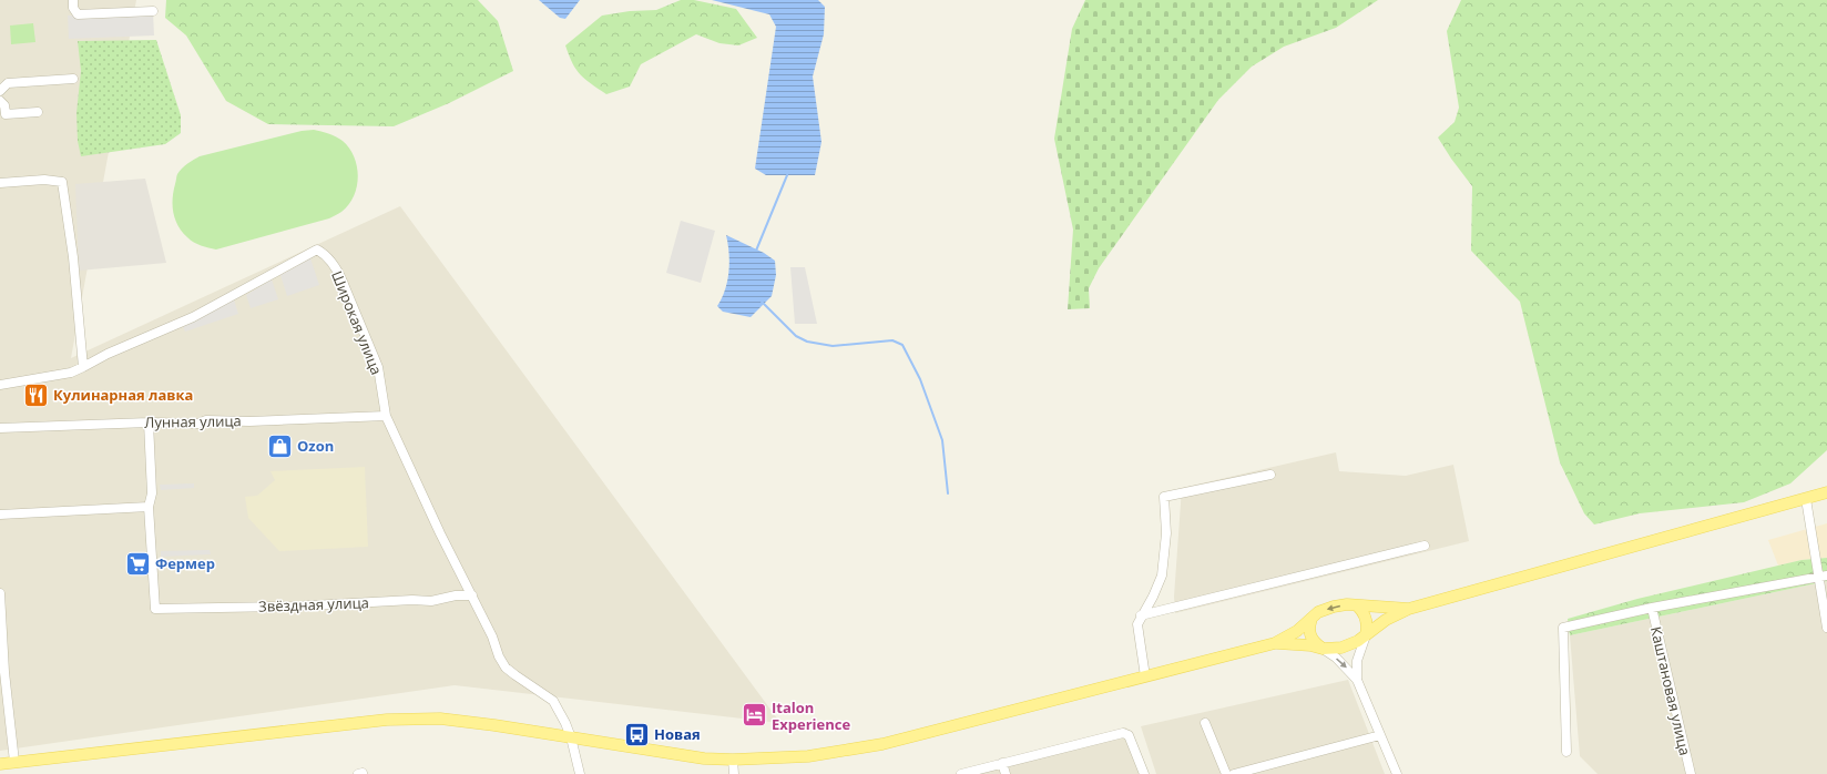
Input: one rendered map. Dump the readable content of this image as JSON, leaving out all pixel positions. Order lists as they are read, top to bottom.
{
  "streets": {
    "street": [
      "Широкая улица",
      "Лунная улица",
      "Звёздная улица",
      "Каштановая улица"
    ]
  },
  "crossings": [
    ["Широкая улица", "Лунная улица"],
    ["Широкая улица", "Звёздная улица"]
  ],
  "places": {
    "restaurant": ["Кулинарная лавка"],
    "shop": ["Ozon"],
    "supermarket": ["Фермер"],
    "hotel": ["Italon Experience"],
    "bus stop": ["Новая"]
  }
}
